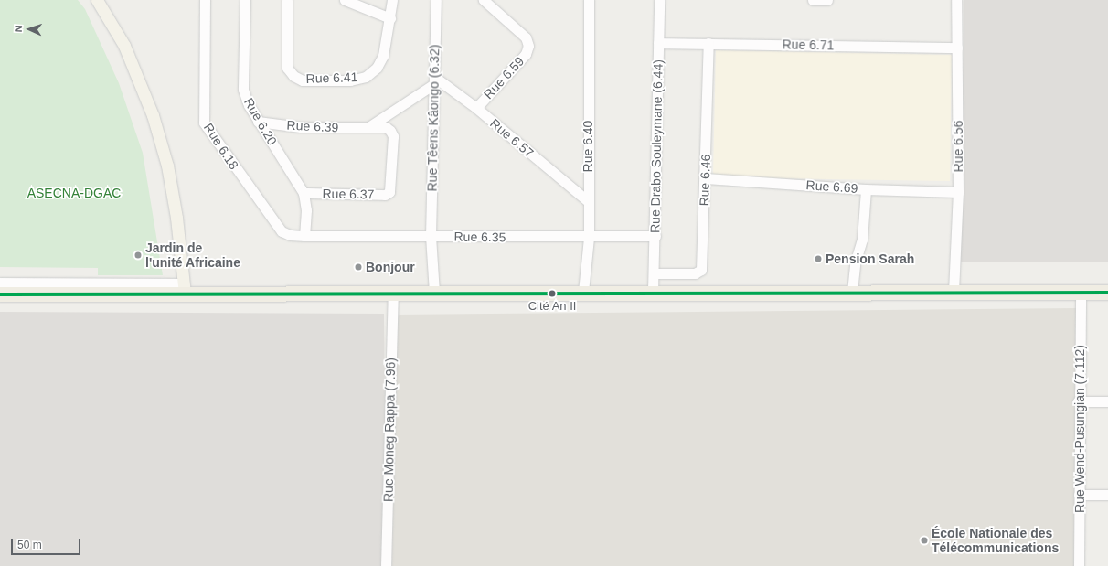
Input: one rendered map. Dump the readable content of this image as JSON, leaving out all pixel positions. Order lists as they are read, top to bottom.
{
  "streets": {
    "street": [
      "Rue 6.71",
      "Rue 6.41",
      "Rue 6.59",
      "Rue Têens Kâongo (6.32)",
      "Rue 6.20",
      "Rue 6.39",
      "Rue 6.57",
      "Rue 6.18",
      "Rue 6.40",
      "Rue Drabo Souleymane (6.44)",
      "Rue 6.56",
      "Rue 6.46",
      "Rue 6.69",
      "Rue 6.37",
      "Rue 6.35",
      "Rue Wend-Pusungian (7.112)",
      "Rue Moneg Rappa (7.96)"
    ]
  },
  "crossings": [
    ["Rue 6.71", "Rue Drabo Souleymane (6.44)"],
    ["Rue 6.71", "Rue 6.56"],
    ["Rue 6.71", "Rue 6.46"],
    ["Rue 6.59", "Rue 6.57"],
    ["Rue Têens Kâongo (6.32)", "Rue 6.57"],
    ["Rue Têens Kâongo (6.32)", "Rue 6.35"],
    ["Rue 6.20", "Rue 6.39"],
    ["Rue 6.20", "Rue 6.18"],
    ["Rue 6.20", "Rue 6.37"],
    ["Rue 6.20", "Rue 6.35"],
    ["Rue 6.39", "Rue 6.37"],
    ["Rue 6.57", "Rue 6.40"],
    ["Rue 6.18", "Rue 6.35"],
    ["Rue 6.40", "Rue 6.35"],
    ["Rue Drabo Souleymane (6.44)", "Rue 6.46"],
    ["Rue Drabo Souleymane (6.44)", "Rue 6.35"],
    ["Rue 6.56", "Rue 6.69"],
    ["Rue 6.46", "Rue 6.69"]
  ],
  "parks": ["ASECNA-DGAC"],
  "places": [
    "Jardin de l'unité Africaine",
    "Pension Sarah",
    "Bonjour",
    "Cité An II",
    "École Nationale des Télécommunications"
  ],
  "scale_bar": "50 m",
  "north": "left"
}
